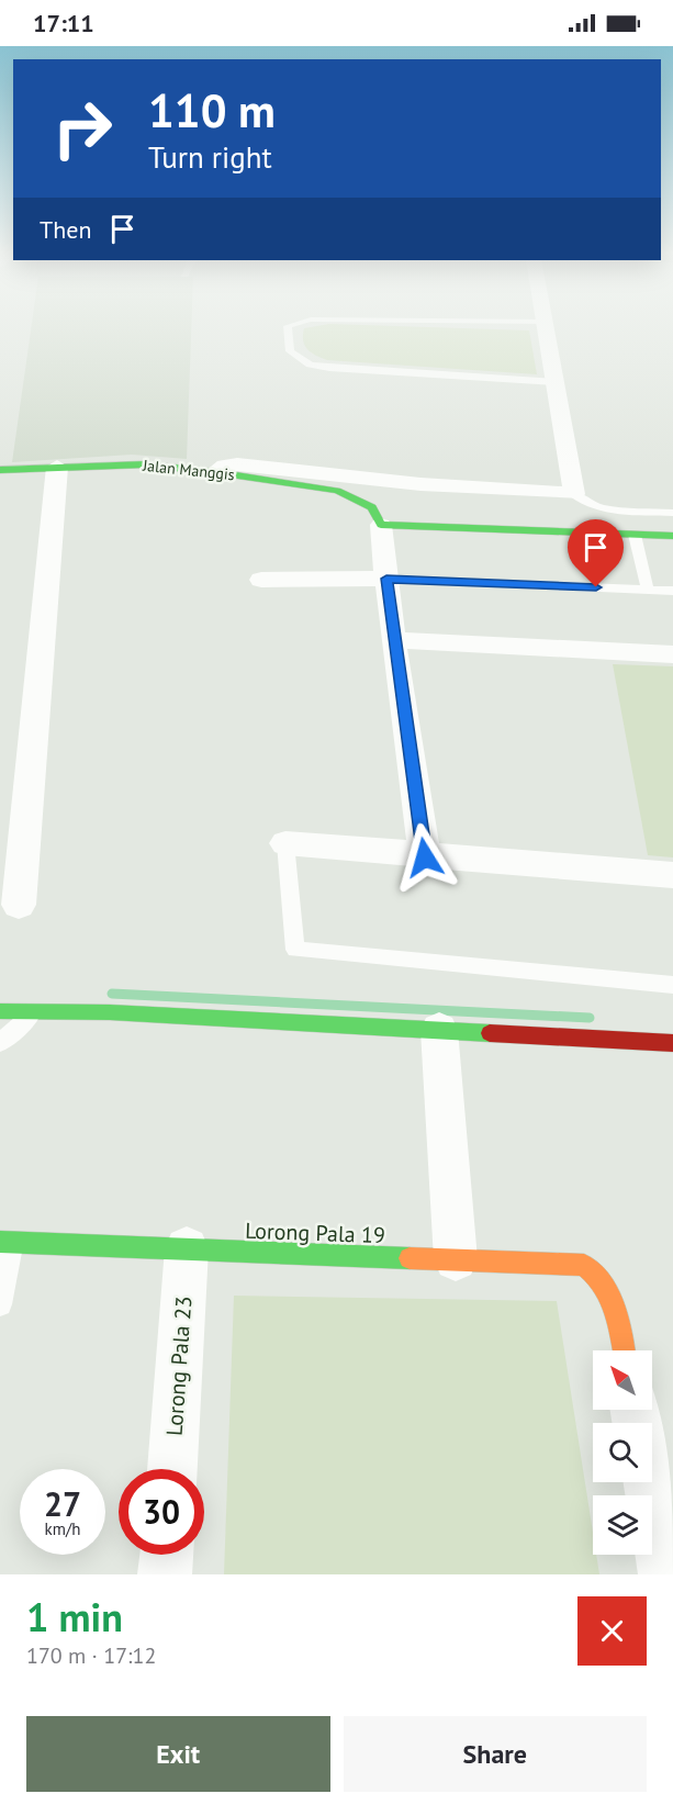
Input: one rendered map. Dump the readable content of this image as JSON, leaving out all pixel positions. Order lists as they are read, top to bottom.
{
  "streets": {
    "street": ["Jalan Manggis", "Lorong Pala 19", "Lorong Pala 23"]
  },
  "crossings": [
    ["Lorong Pala 19", "Lorong Pala 23"]
  ],
  "north": "top left",
  "page": {
    "status": "17:11",
    "turn": ["110 m", "Turn right"],
    "then": "Then",
    "speed": "27 km/h",
    "limit": "30",
    "heading": ["1 min", "170 m · 17:12"],
    "buttons": ["Exit", "Share"]
  }
}
